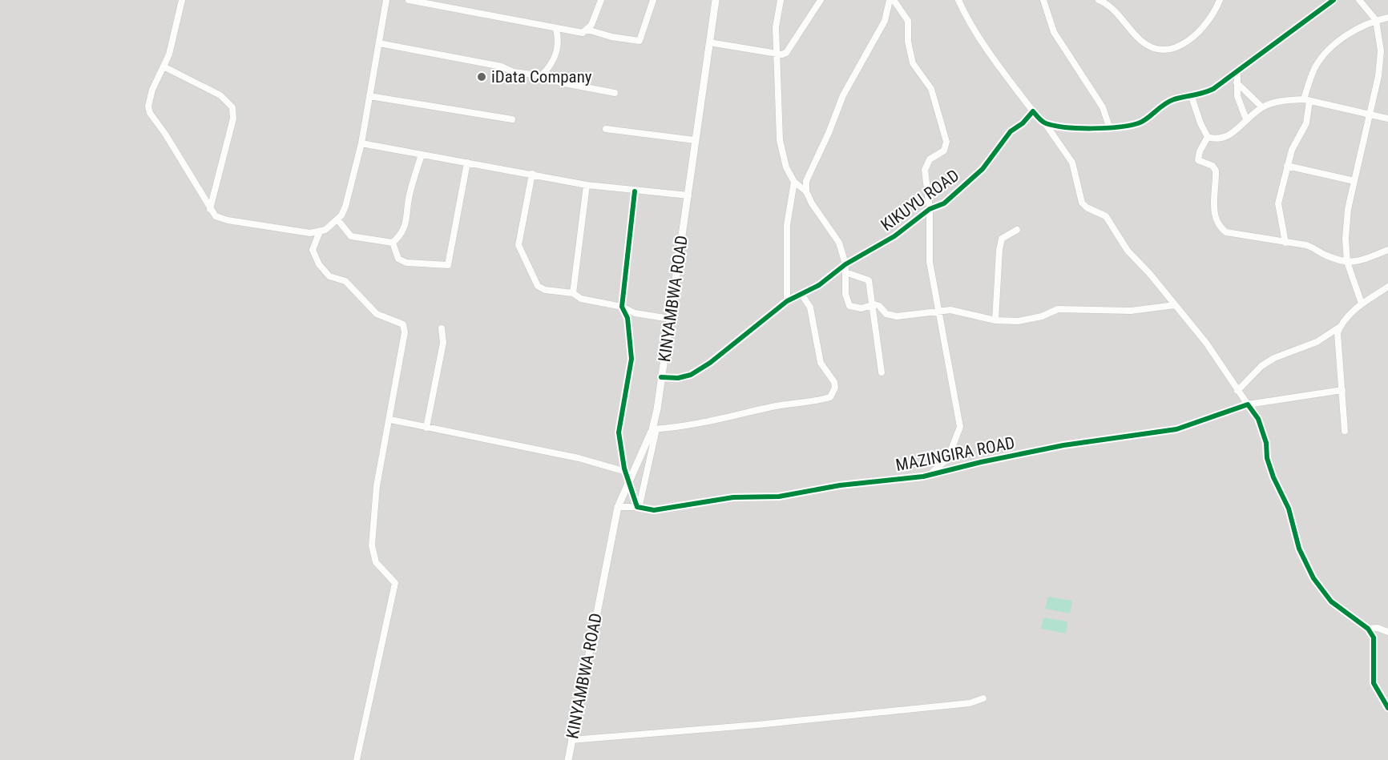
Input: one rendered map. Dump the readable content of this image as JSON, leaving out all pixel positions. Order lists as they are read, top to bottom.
{
  "streets": {
    "street": ["KIKUYU ROAD", "KINYAMBWA ROAD", "MAZINGIRA ROAD"]
  },
  "crossings": [
    ["KIKUYU ROAD", "KINYAMBWA ROAD"],
    ["KINYAMBWA ROAD", "MAZINGIRA ROAD"]
  ],
  "places": ["iData Company"]
}
